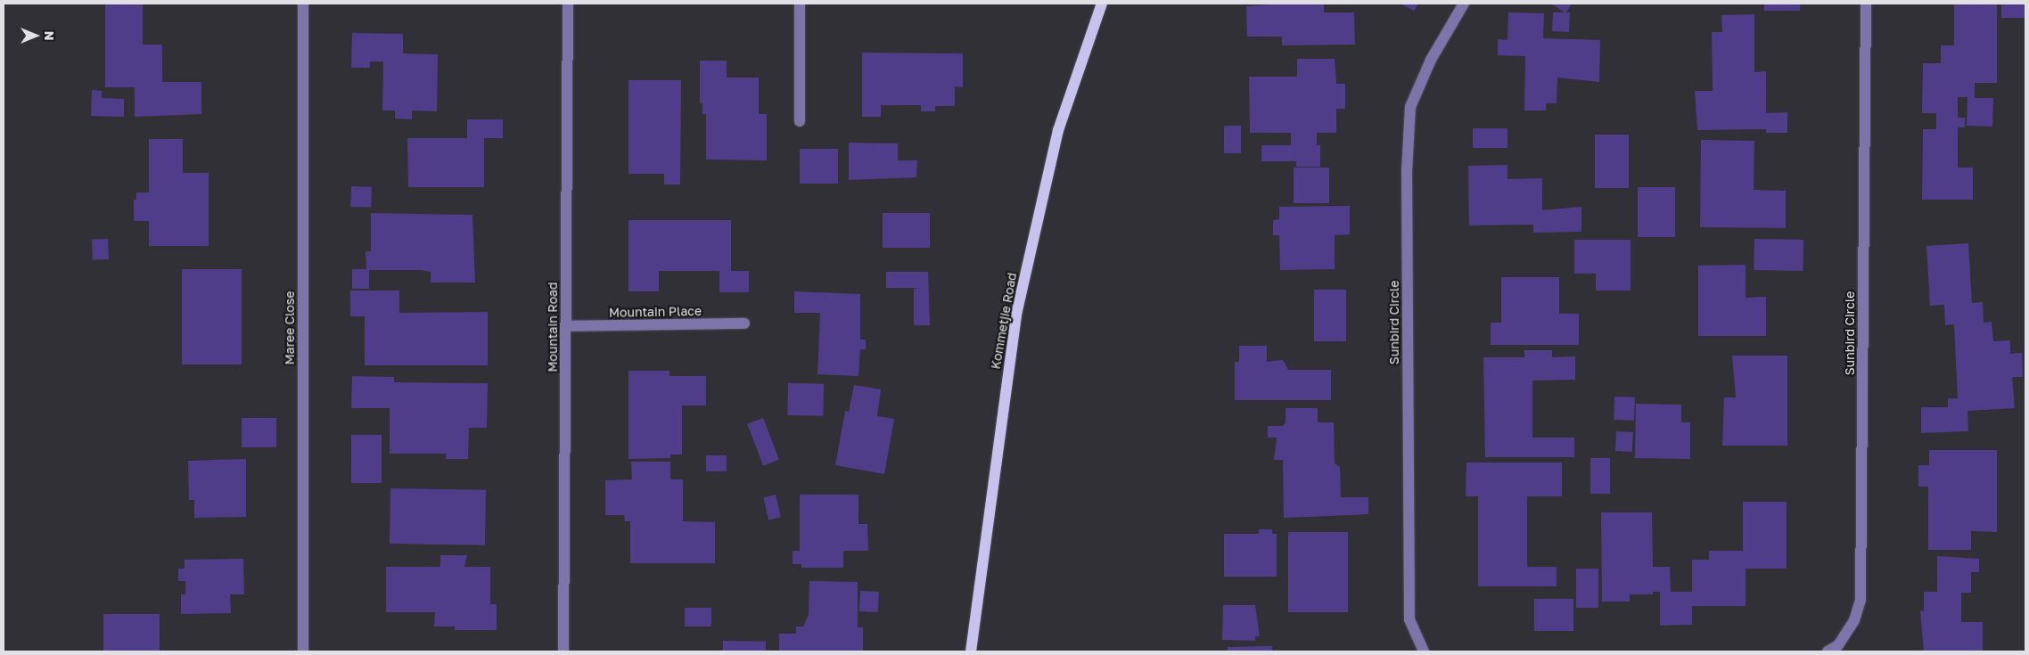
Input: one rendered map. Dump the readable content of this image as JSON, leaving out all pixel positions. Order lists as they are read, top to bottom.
{
  "streets": {
    "main road": ["Kommetjie Road"],
    "street": [
      "Mountain Place",
      "Sunbird Circle",
      "Mountain Road",
      "Maree Close"
    ]
  },
  "crossings": [
    ["Mountain Place", "Mountain Road"]
  ],
  "north": "right"
}
